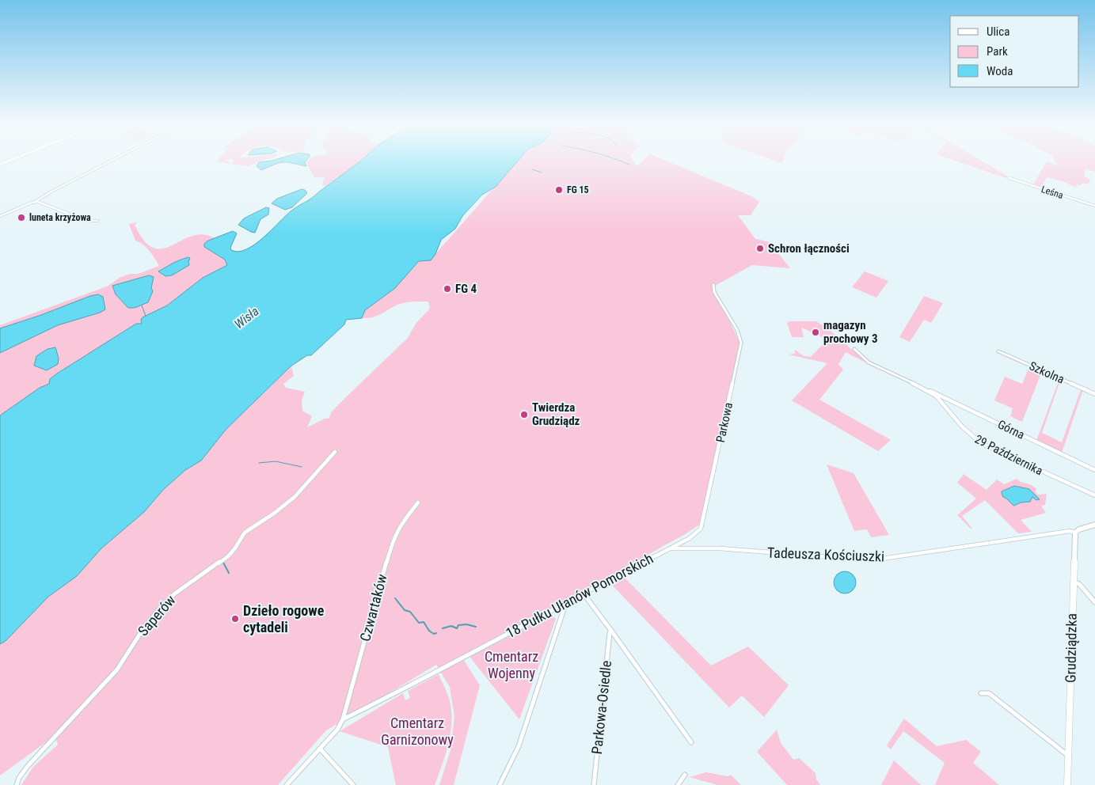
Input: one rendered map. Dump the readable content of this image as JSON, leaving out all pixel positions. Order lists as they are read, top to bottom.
{
  "streets": {
    "street": [
      "Leśna",
      "Szkolna",
      "Parkowa",
      "Górna",
      "29 Października",
      "Tadeusza Kościuszki",
      "18 Pułku Ułanów Pomorskich",
      "Czwartaków",
      "Saperów",
      "Grudziądzka",
      "Parkowa-Osiedle"
    ]
  },
  "crossings": [
    ["Parkowa", "Tadeusza Kościuszki"],
    ["Parkowa", "18 Pułku Ułanów Pomorskich"],
    ["Górna", "29 Października"],
    ["Tadeusza Kościuszki", "18 Pułku Ułanów Pomorskich"],
    ["Tadeusza Kościuszki", "Grudziądzka"],
    ["18 Pułku Ułanów Pomorskich", "Czwartaków"],
    ["18 Pułku Ułanów Pomorskich", "Parkowa-Osiedle"]
  ],
  "water": ["Wisła"],
  "parks": ["Cmentarz Wojenny", "Cmentarz Garnizonowy"],
  "places": [
    "FG 15",
    "luneta krzyżowa",
    "Schron łączności",
    "FG 4",
    "magazyn prochowy 3",
    "Twierdza Grudziądz",
    "Dzieło rogowe cytadeli"
  ],
  "legend": ["Ulica", "Park", "Woda"]
}
